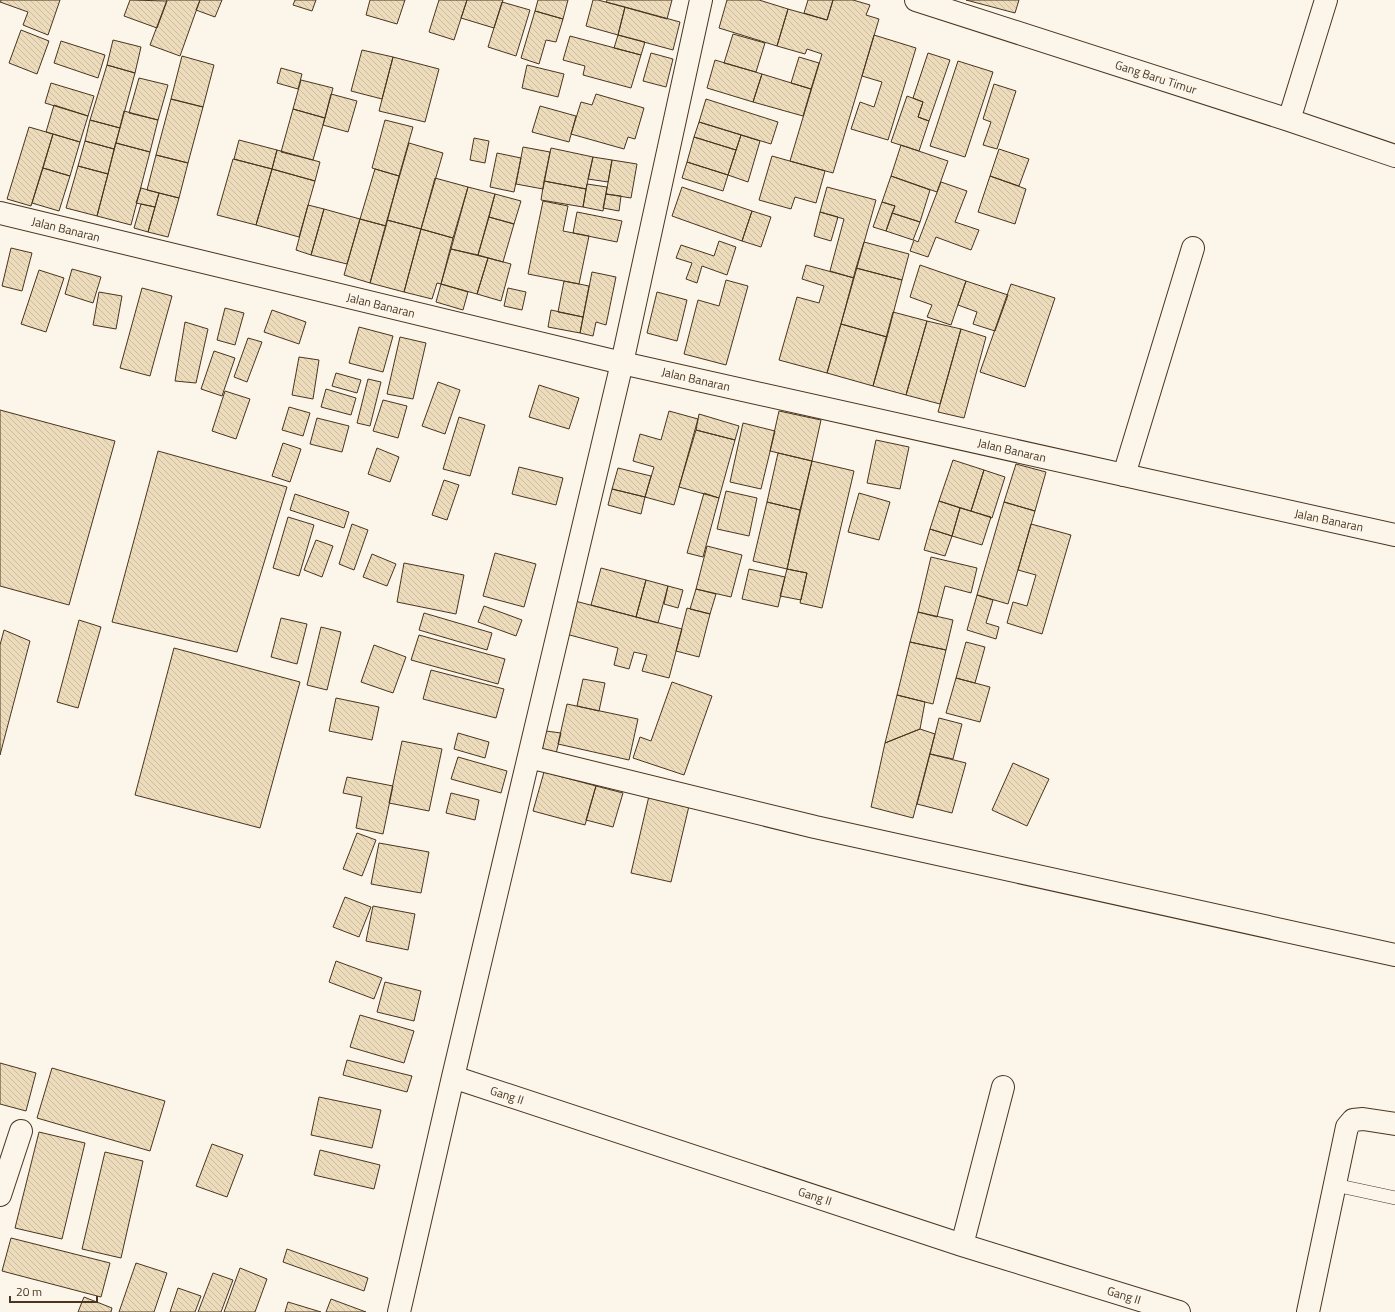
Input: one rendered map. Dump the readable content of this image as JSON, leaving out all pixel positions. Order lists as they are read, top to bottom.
{
  "streets": {
    "street": ["Gang Baru Timur", "Jalan Banaran", "Gang II"]
  },
  "scale_bar": "20 m"
}
